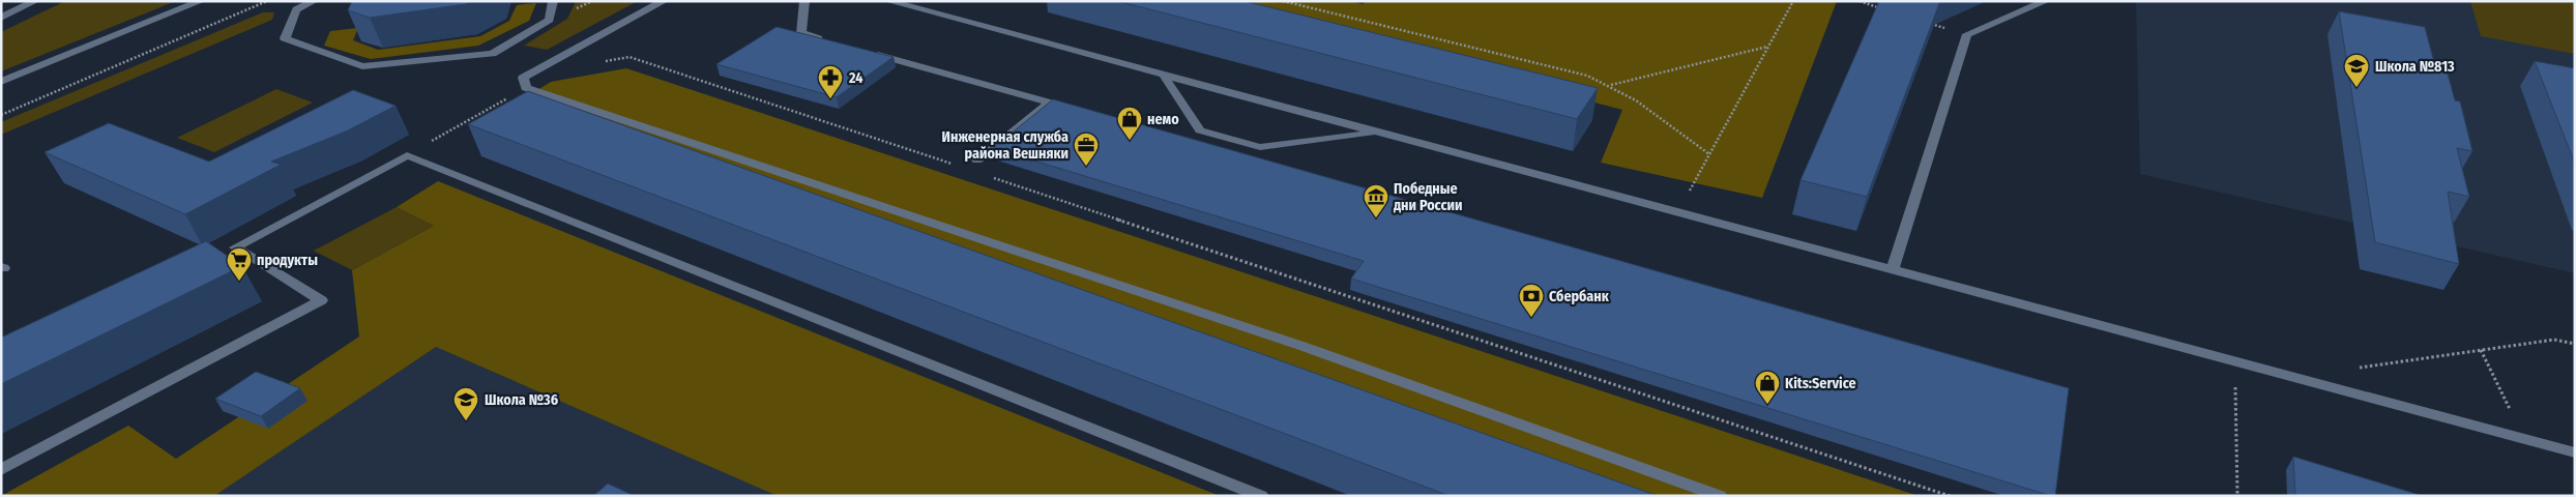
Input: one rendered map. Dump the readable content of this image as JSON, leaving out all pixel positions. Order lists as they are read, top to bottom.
{
  "places": {
    "school or university": ["Школа №813", "Школа №36"],
    "pharmacy": ["24"],
    "shop": ["немо", "Kits:Service"],
    "office": ["Инженерная служба района Вешняки"],
    "museum": ["Победные дни России"],
    "supermarket": ["продукты"],
    "bank": ["Сбербанк"]
  }
}
